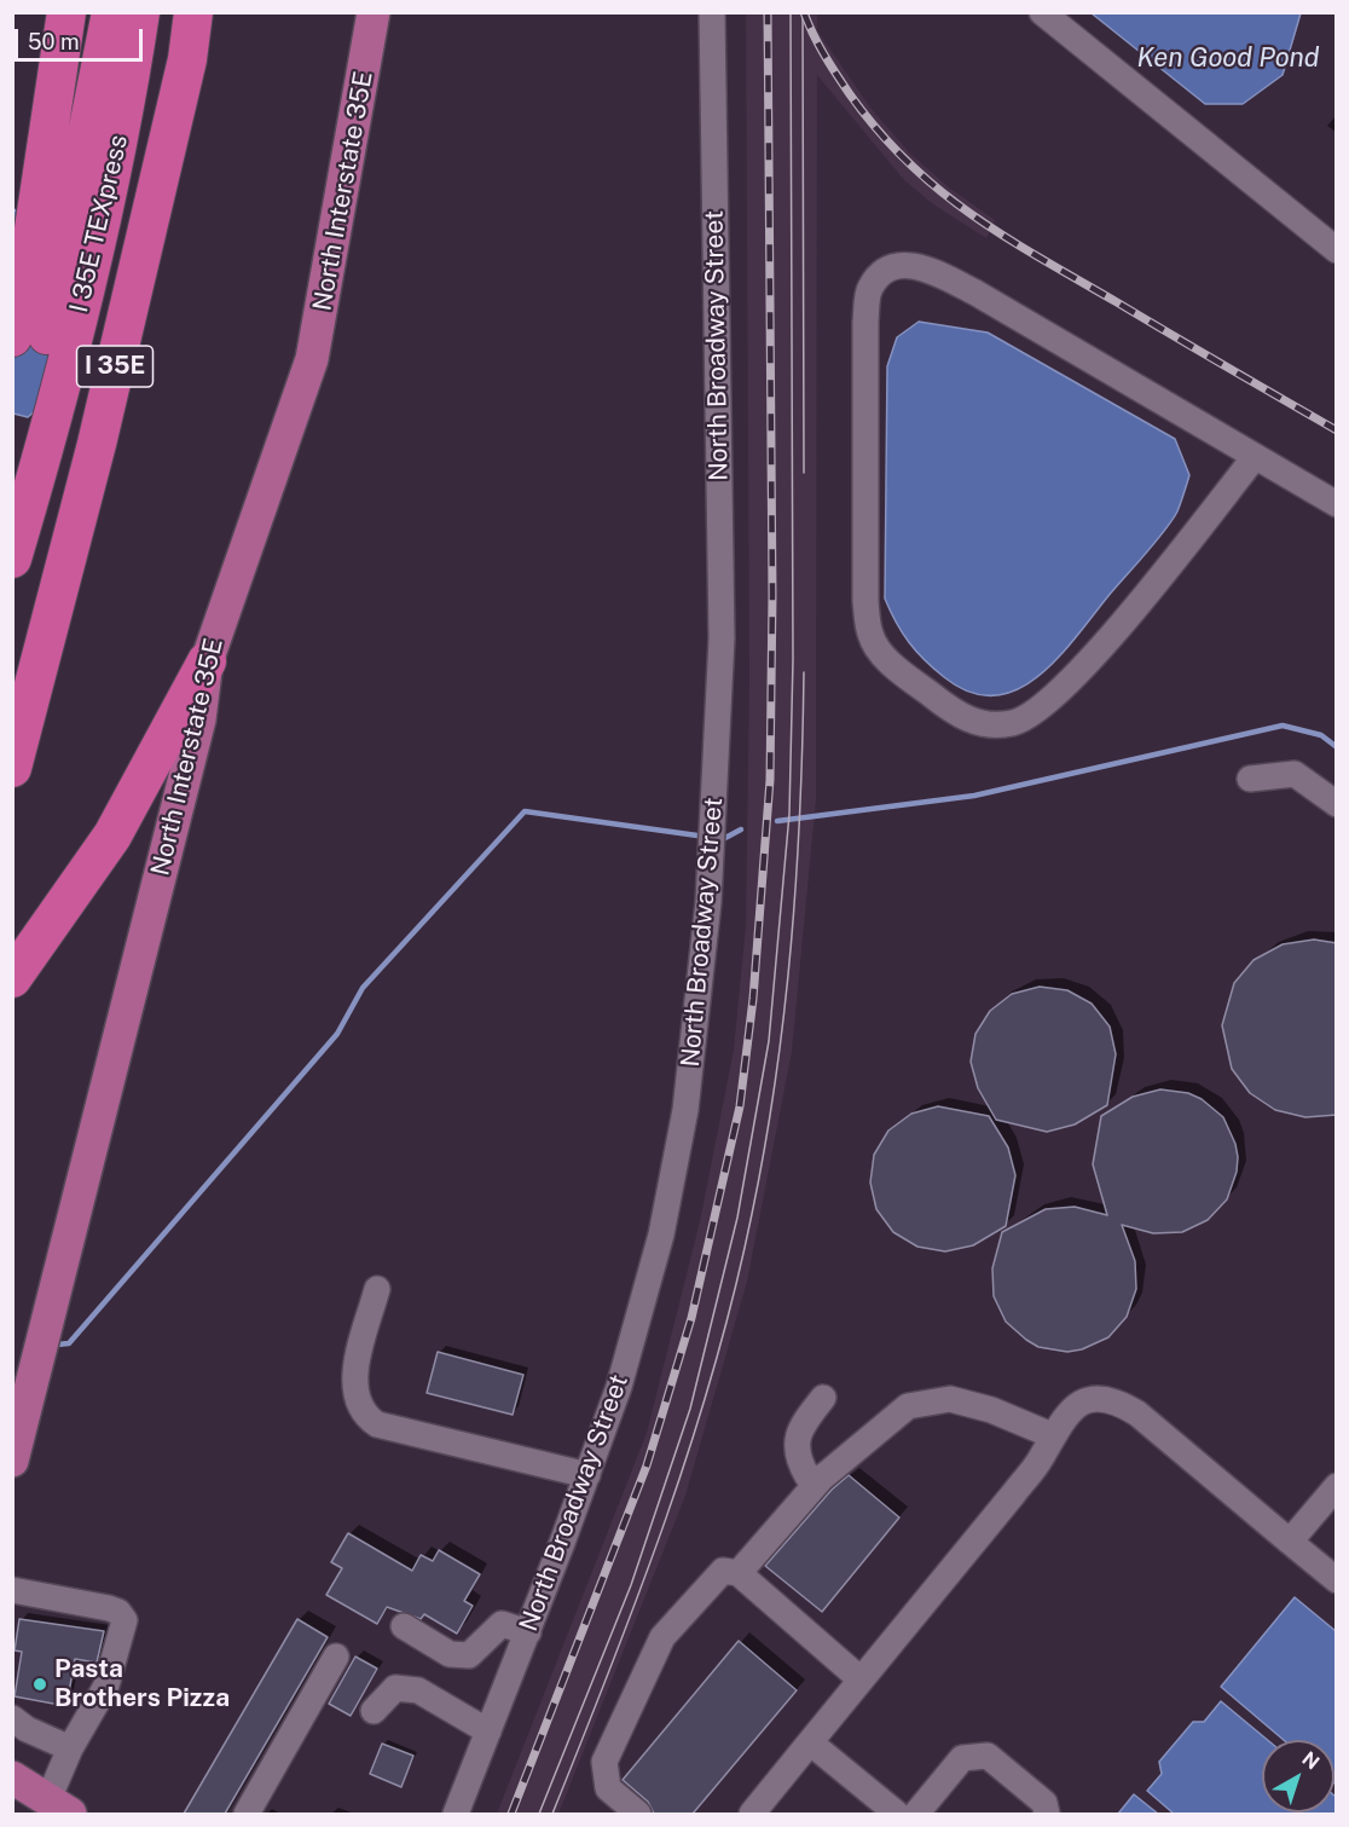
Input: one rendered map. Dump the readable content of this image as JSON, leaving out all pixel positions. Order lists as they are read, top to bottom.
{
  "streets": {
    "highway": ["I 35E TEXpress", "I 35E"],
    "main road": ["North Interstate 35E"],
    "street": ["North Broadway Street"]
  },
  "water": ["Ken Good Pond"],
  "places": ["Pasta Brothers Pizza"],
  "scale_bar": "50 m",
  "north": "top right"
}
